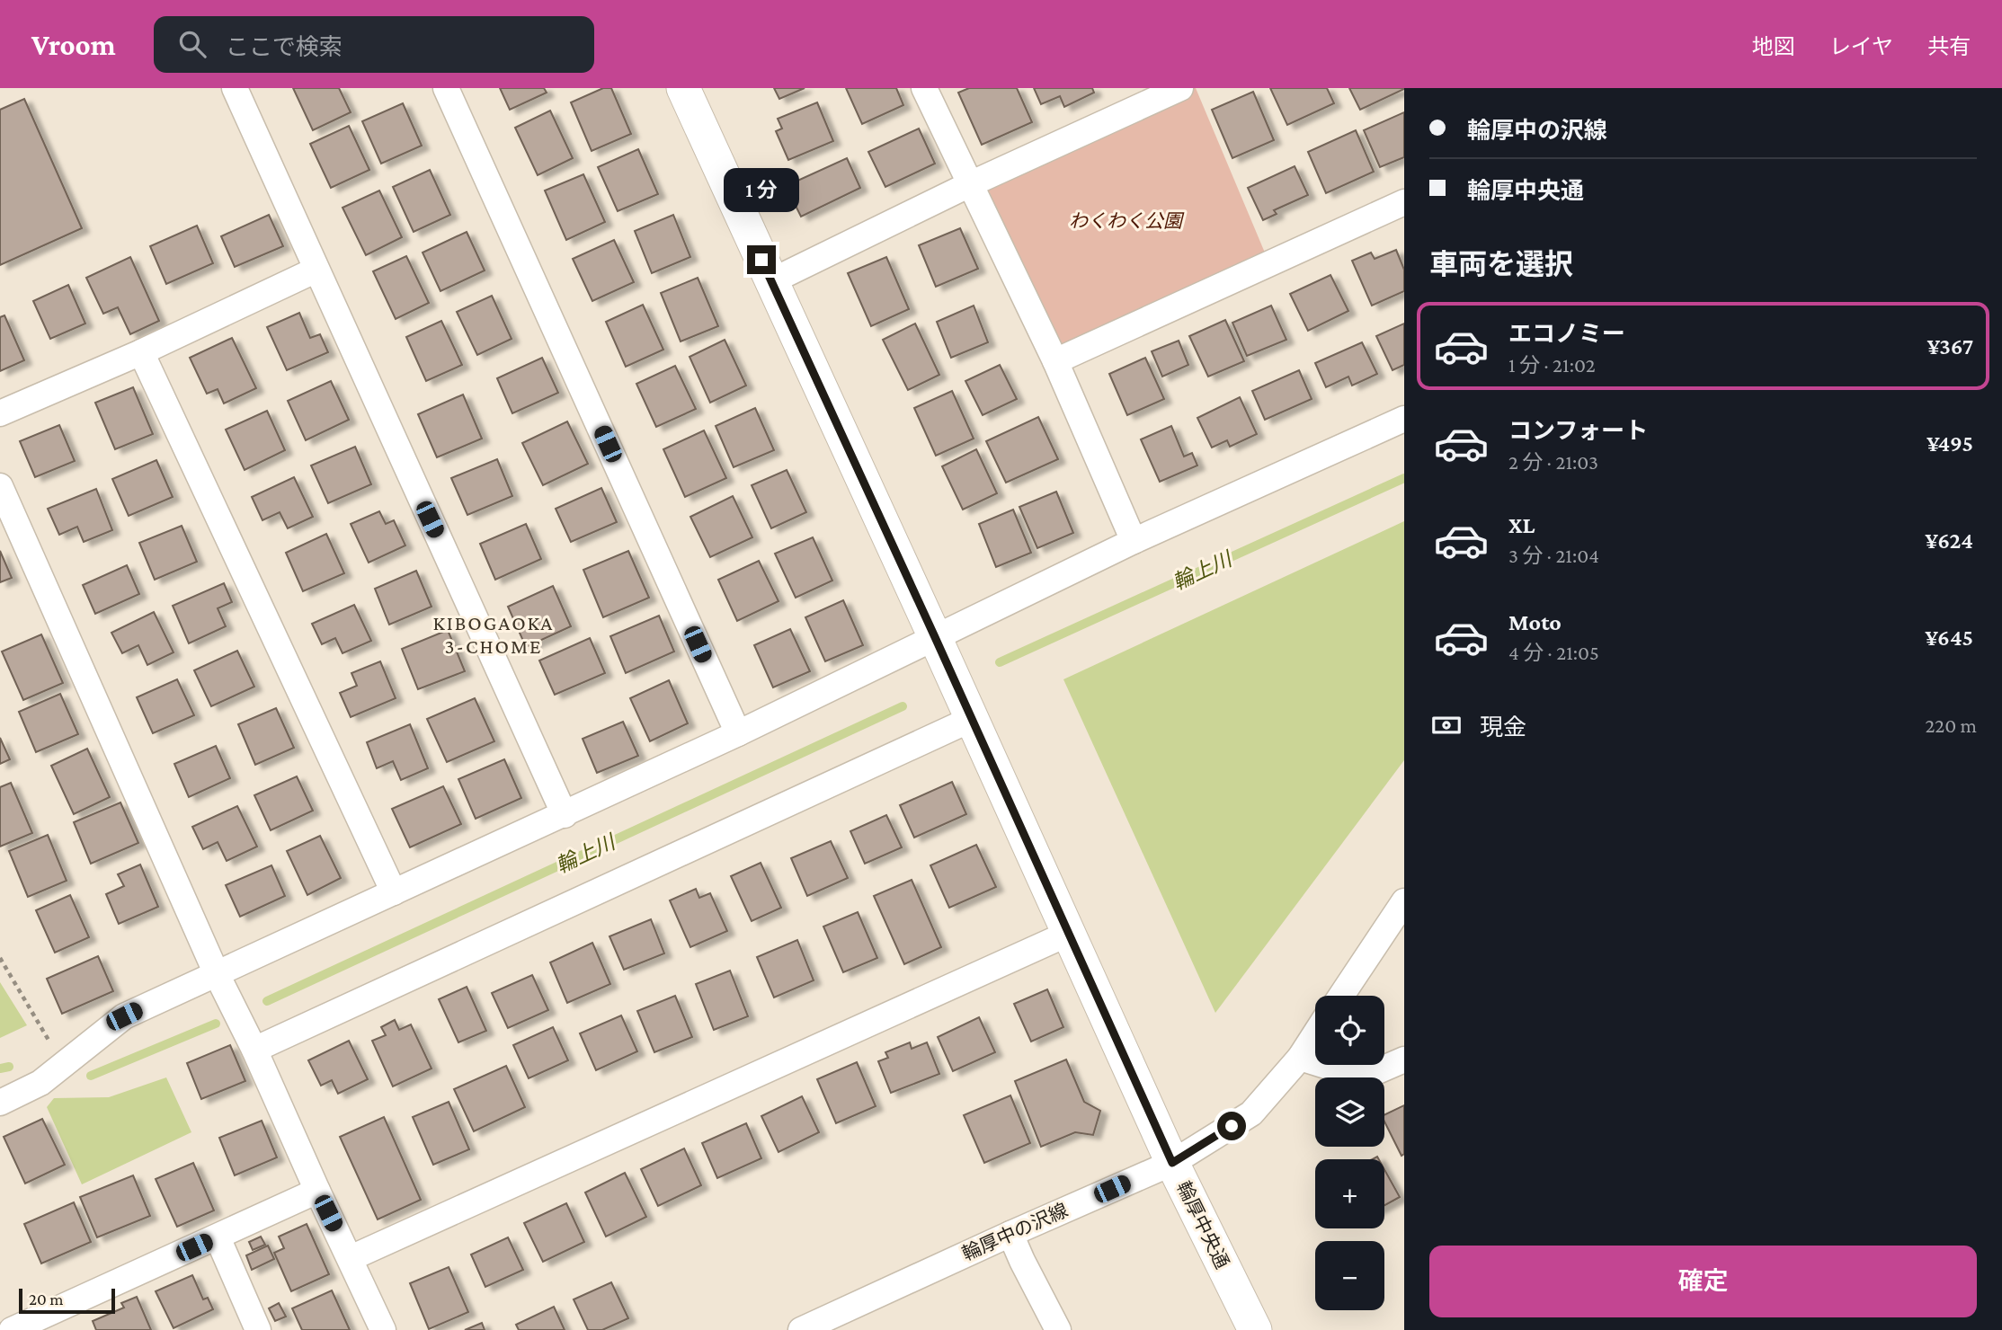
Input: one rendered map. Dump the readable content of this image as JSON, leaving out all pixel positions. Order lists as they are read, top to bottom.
{
  "streets": {
    "street": ["輪厚中央通", "輪厚中の沢線"]
  },
  "crossings": [
    ["輪厚中央通", "輪厚中の沢線"]
  ],
  "districts": ["KIBOGAOKA 3-CHOME"],
  "water": ["輪上川"],
  "parks": ["わくわく公園"],
  "scale_bar": "20 m",
  "page": {
    "header": "Vroom",
    "search": "ここで検索",
    "nav": ["地図", "レイヤ", "共有"],
    "banner": ["輪厚中の沢線", "輪厚中央通"],
    "bubble": "1 分",
    "heading": "車両を選択",
    "list": [
      {
        "name": "エコノミー",
        "note": "1 分 · 21:02",
        "value": "¥367"
      },
      {
        "name": "コンフォート",
        "note": "2 分 · 21:03",
        "value": "¥495"
      },
      {
        "name": "XL",
        "note": "3 分 · 21:04",
        "value": "¥624"
      },
      {
        "name": "Moto",
        "note": "4 分 · 21:05",
        "value": "¥645"
      }
    ],
    "pay": ["現金", "220 m"],
    "map_buttons": ["+", "−"],
    "buttons": "確定",
    "scale": "20 m"
  }
}
